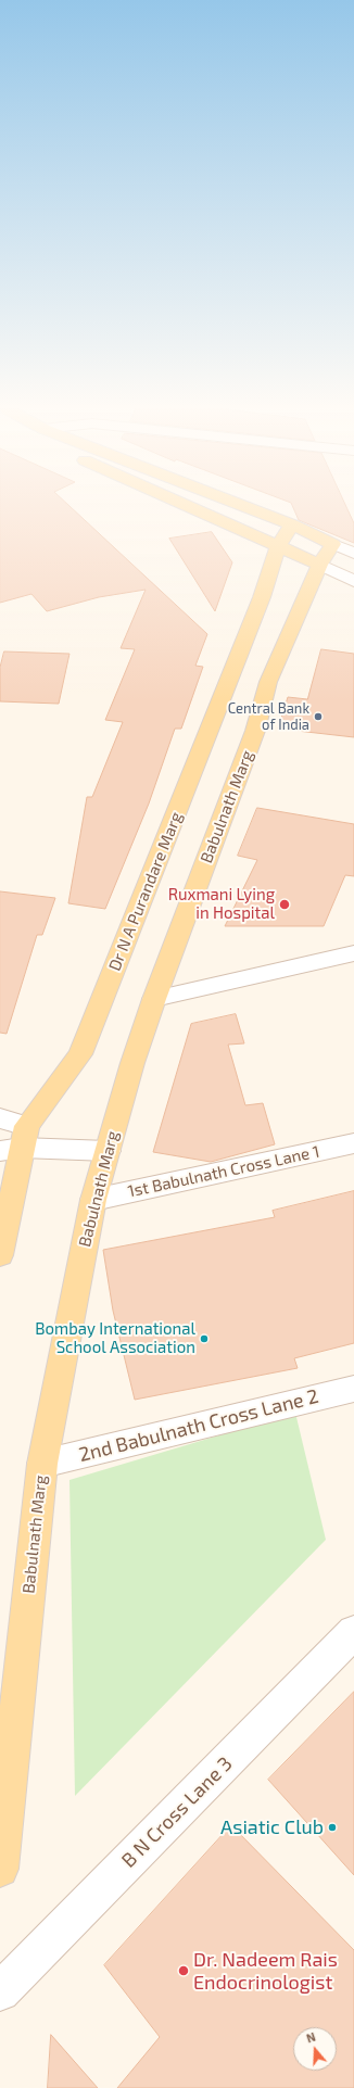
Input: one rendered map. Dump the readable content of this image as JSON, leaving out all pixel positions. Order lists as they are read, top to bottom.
{
  "streets": {
    "main road": ["Babulnath Marg", "Dr N A Purandare Marg"],
    "street": ["1st Babulnath Cross Lane 1", "2nd Babulnath Cross Lane 2", "B N Cross Lane 3"]
  },
  "crossings": [
    ["Babulnath Marg", "1st Babulnath Cross Lane 1"],
    ["Babulnath Marg", "2nd Babulnath Cross Lane 2"]
  ],
  "places": [
    "Central Bank of India",
    "Ruxmani Lying in Hospital",
    "Bombay International School Association",
    "Asiatic Club",
    "Dr. Nadeem Rais Endocrinologist"
  ],
  "north": "top"
}
